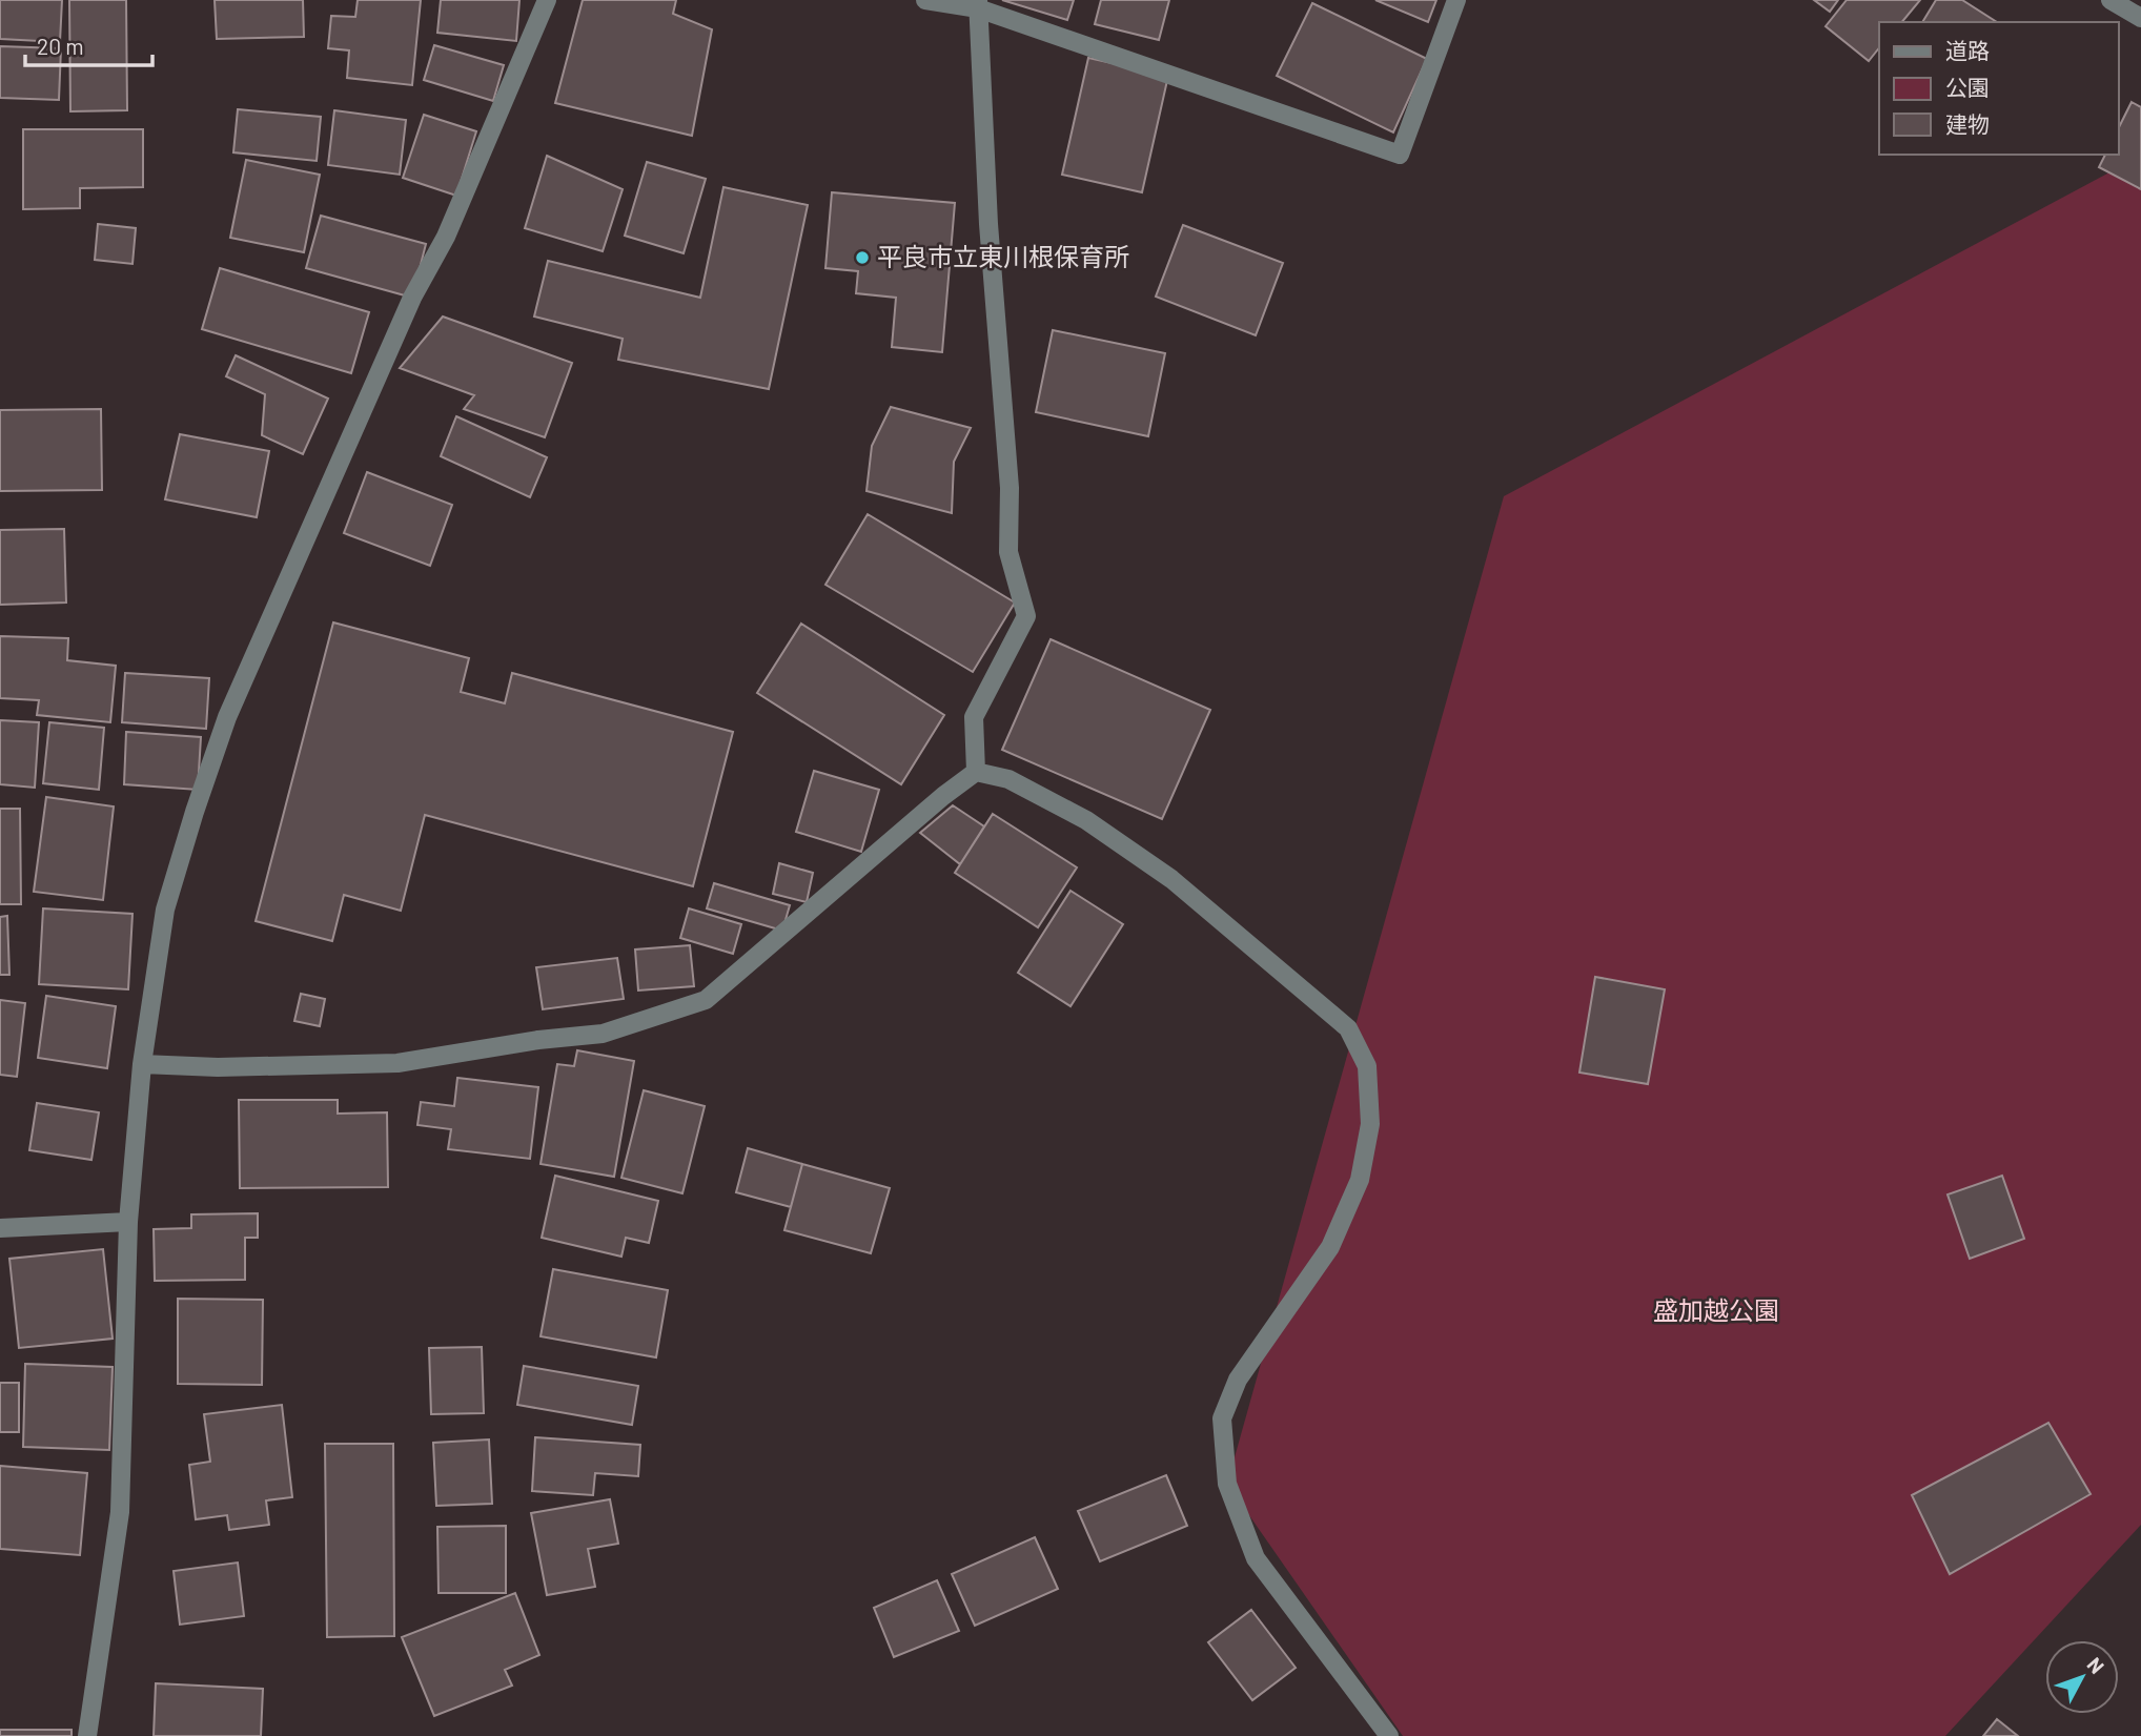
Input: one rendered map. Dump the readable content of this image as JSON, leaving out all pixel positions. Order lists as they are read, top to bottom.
{
  "parks": ["盛加越公園"],
  "places": ["平良市立東川根保育所"],
  "legend": ["道路", "公園", "建物"],
  "scale_bar": "20 m",
  "north": "top right"
}
